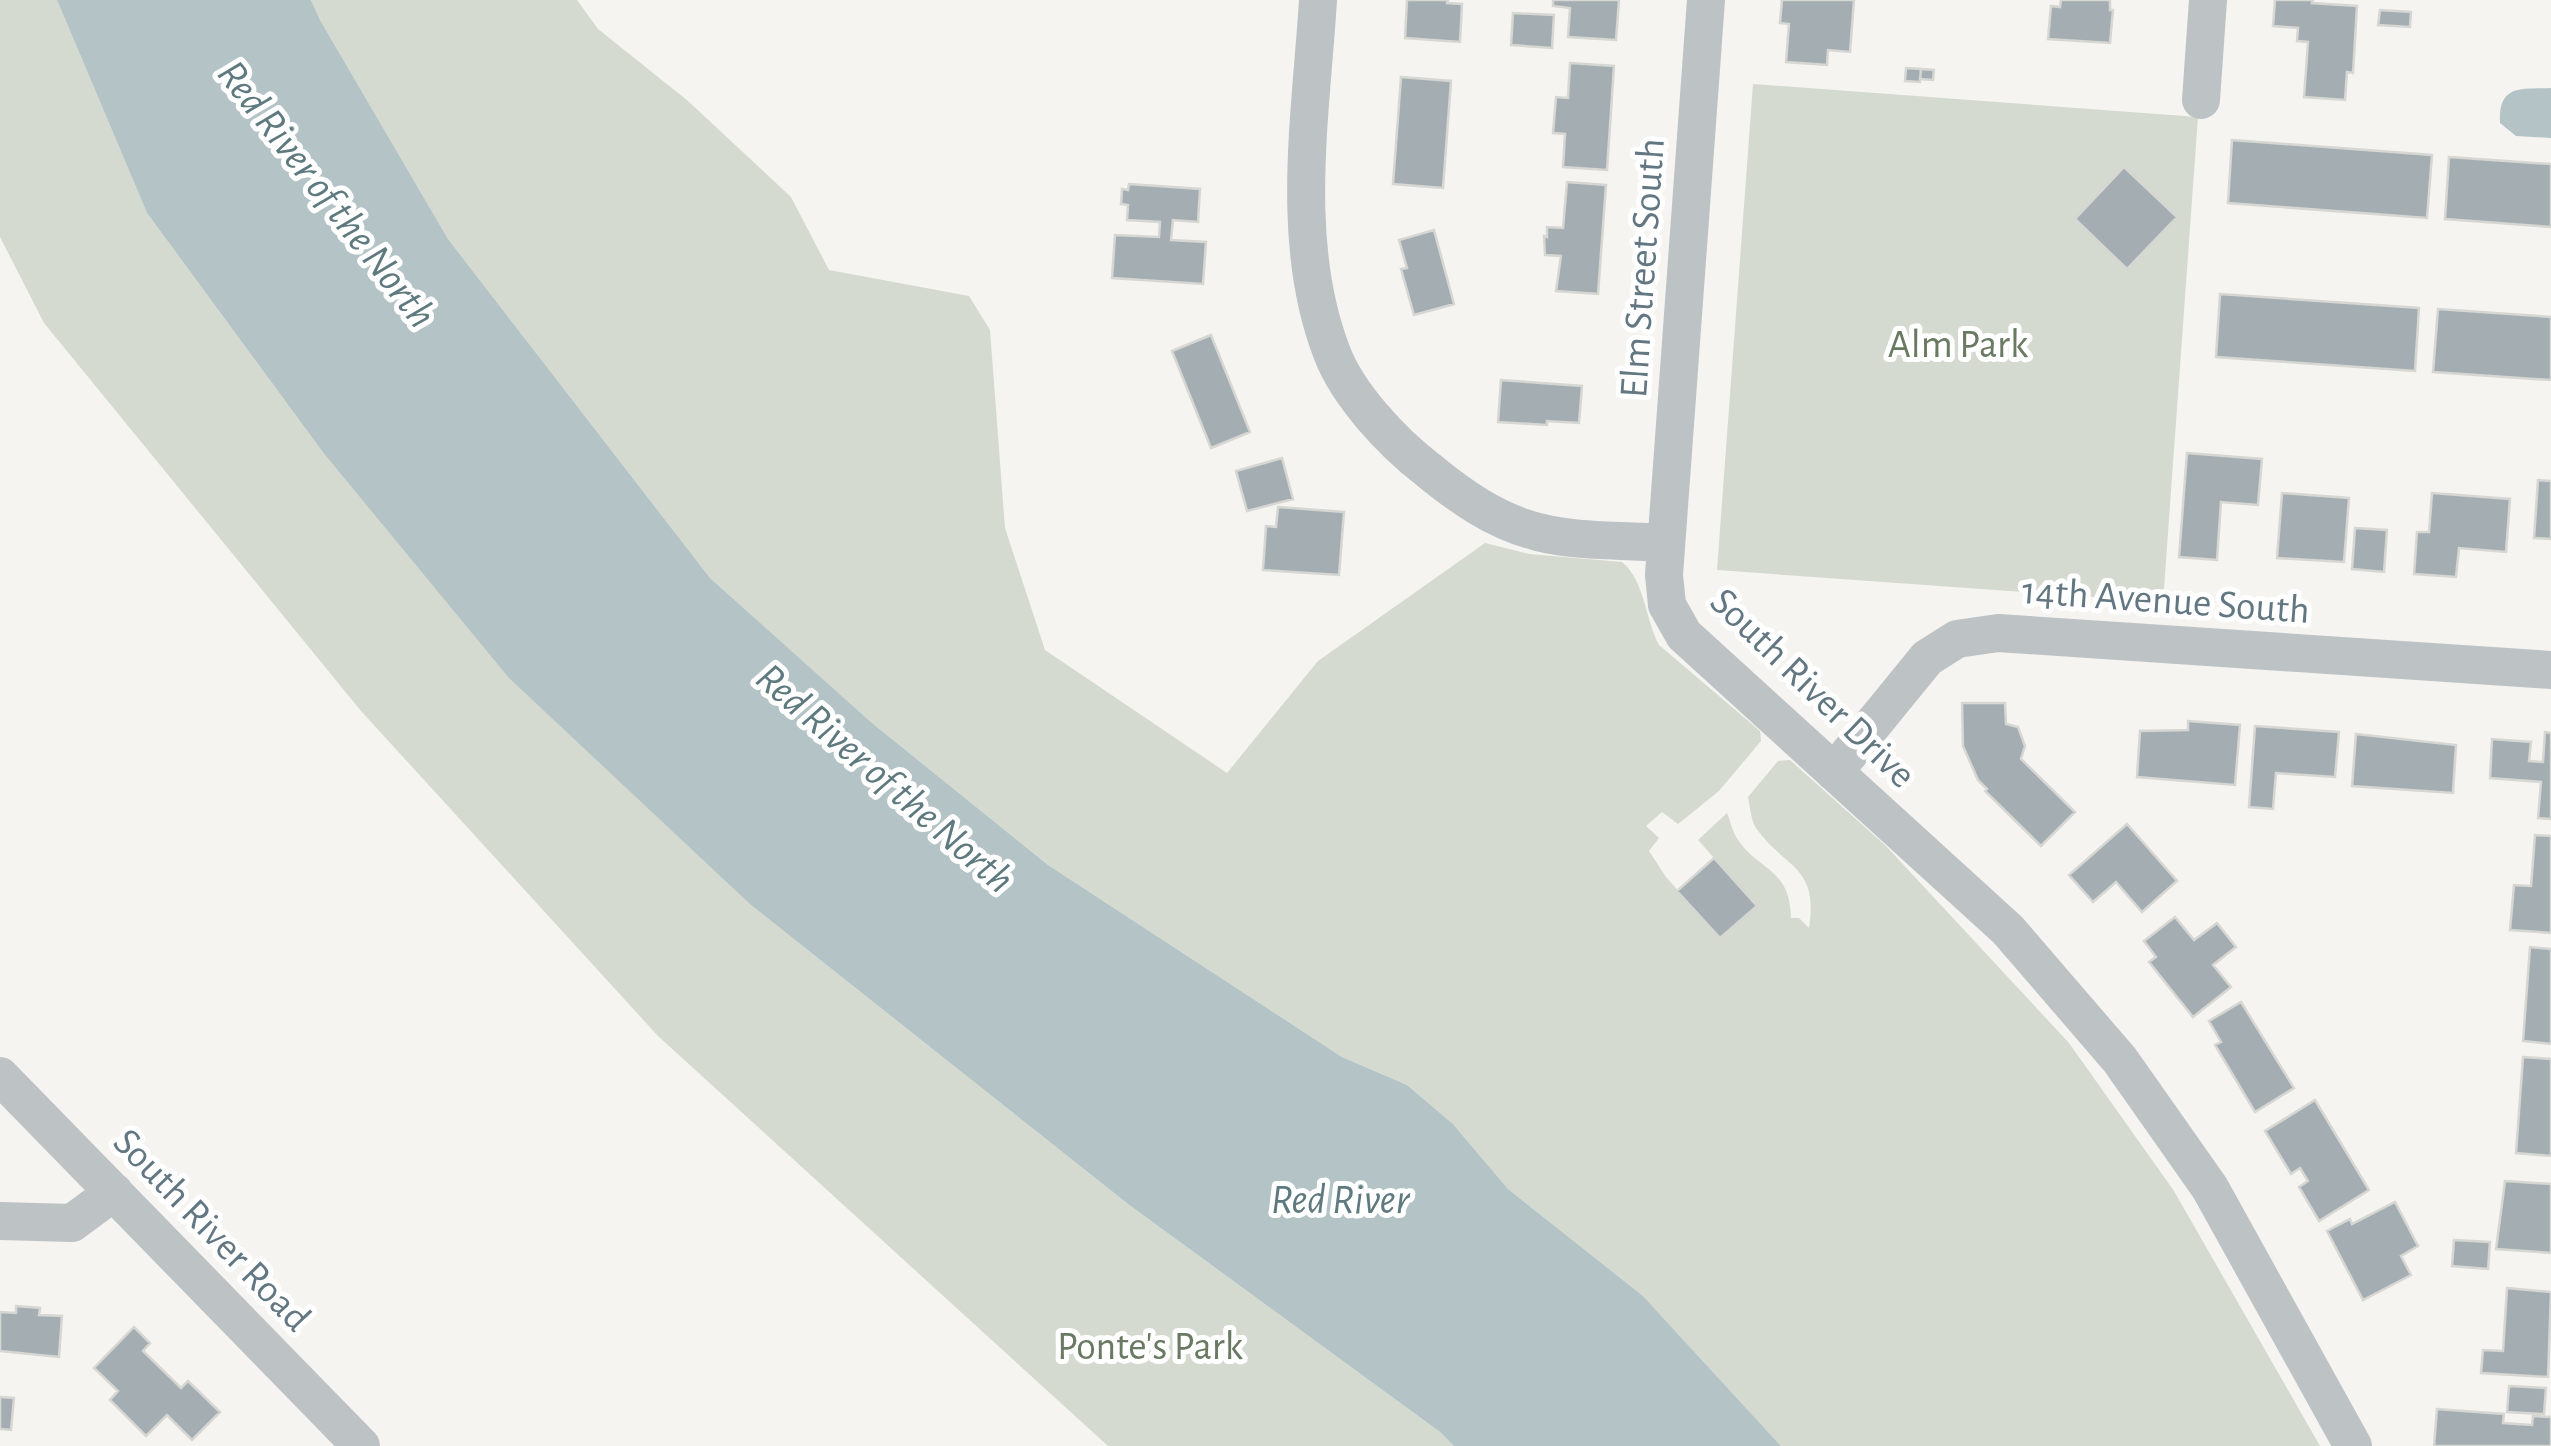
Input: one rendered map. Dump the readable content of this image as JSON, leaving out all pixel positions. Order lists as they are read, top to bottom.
{
  "streets": {
    "street": [
      "Elm Street South",
      "14th Avenue South",
      "South River Drive",
      "South River Road"
    ]
  },
  "crossings": [
    ["Elm Street South", "South River Drive"],
    ["14th Avenue South", "South River Drive"]
  ],
  "water": ["Red River of the North", "Red River"],
  "parks": ["Alm Park", "Ponte's Park"]
}
